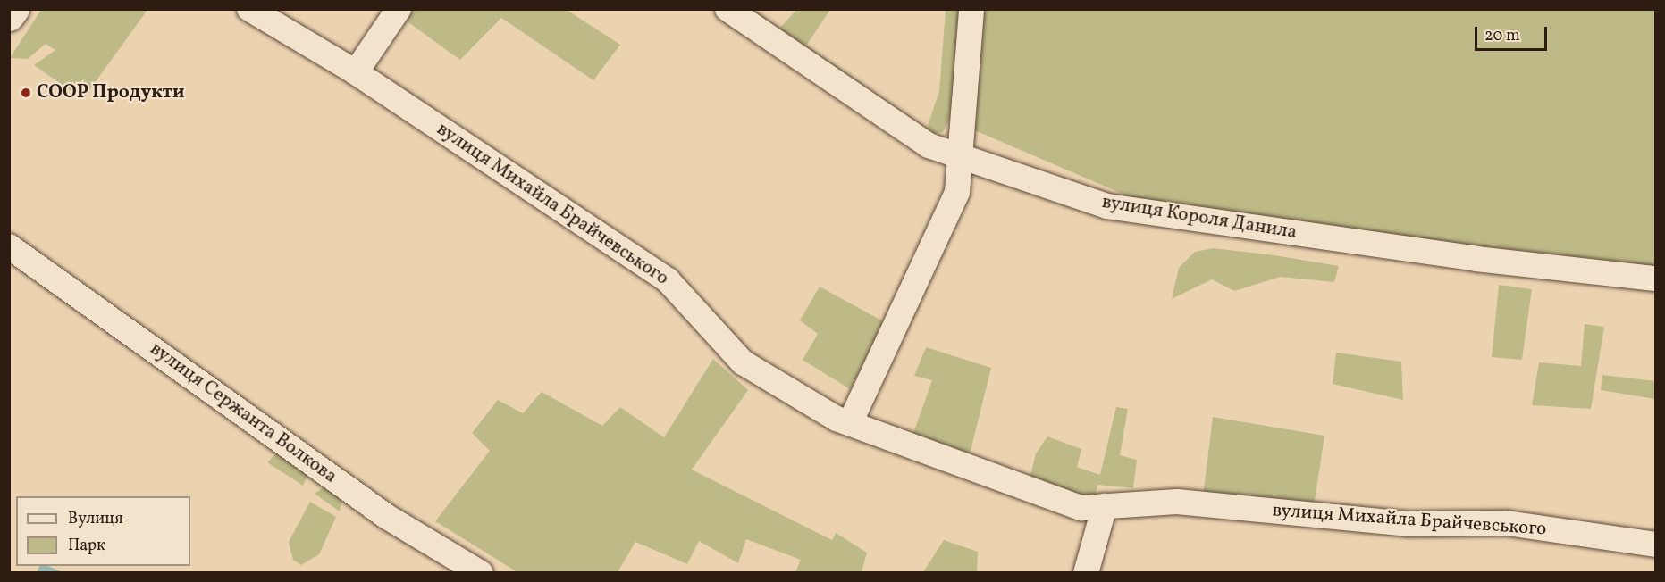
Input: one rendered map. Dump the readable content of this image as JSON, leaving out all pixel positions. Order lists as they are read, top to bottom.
{
  "streets": {
    "street": ["вулиця Михайла Брайчевського", "вулиця Короля Данила", "вулиця Сержанта Волкова"]
  },
  "places": ["СООР Продукти"],
  "legend": ["Вулиця", "Парк"],
  "scale_bar": "20 m"
}
